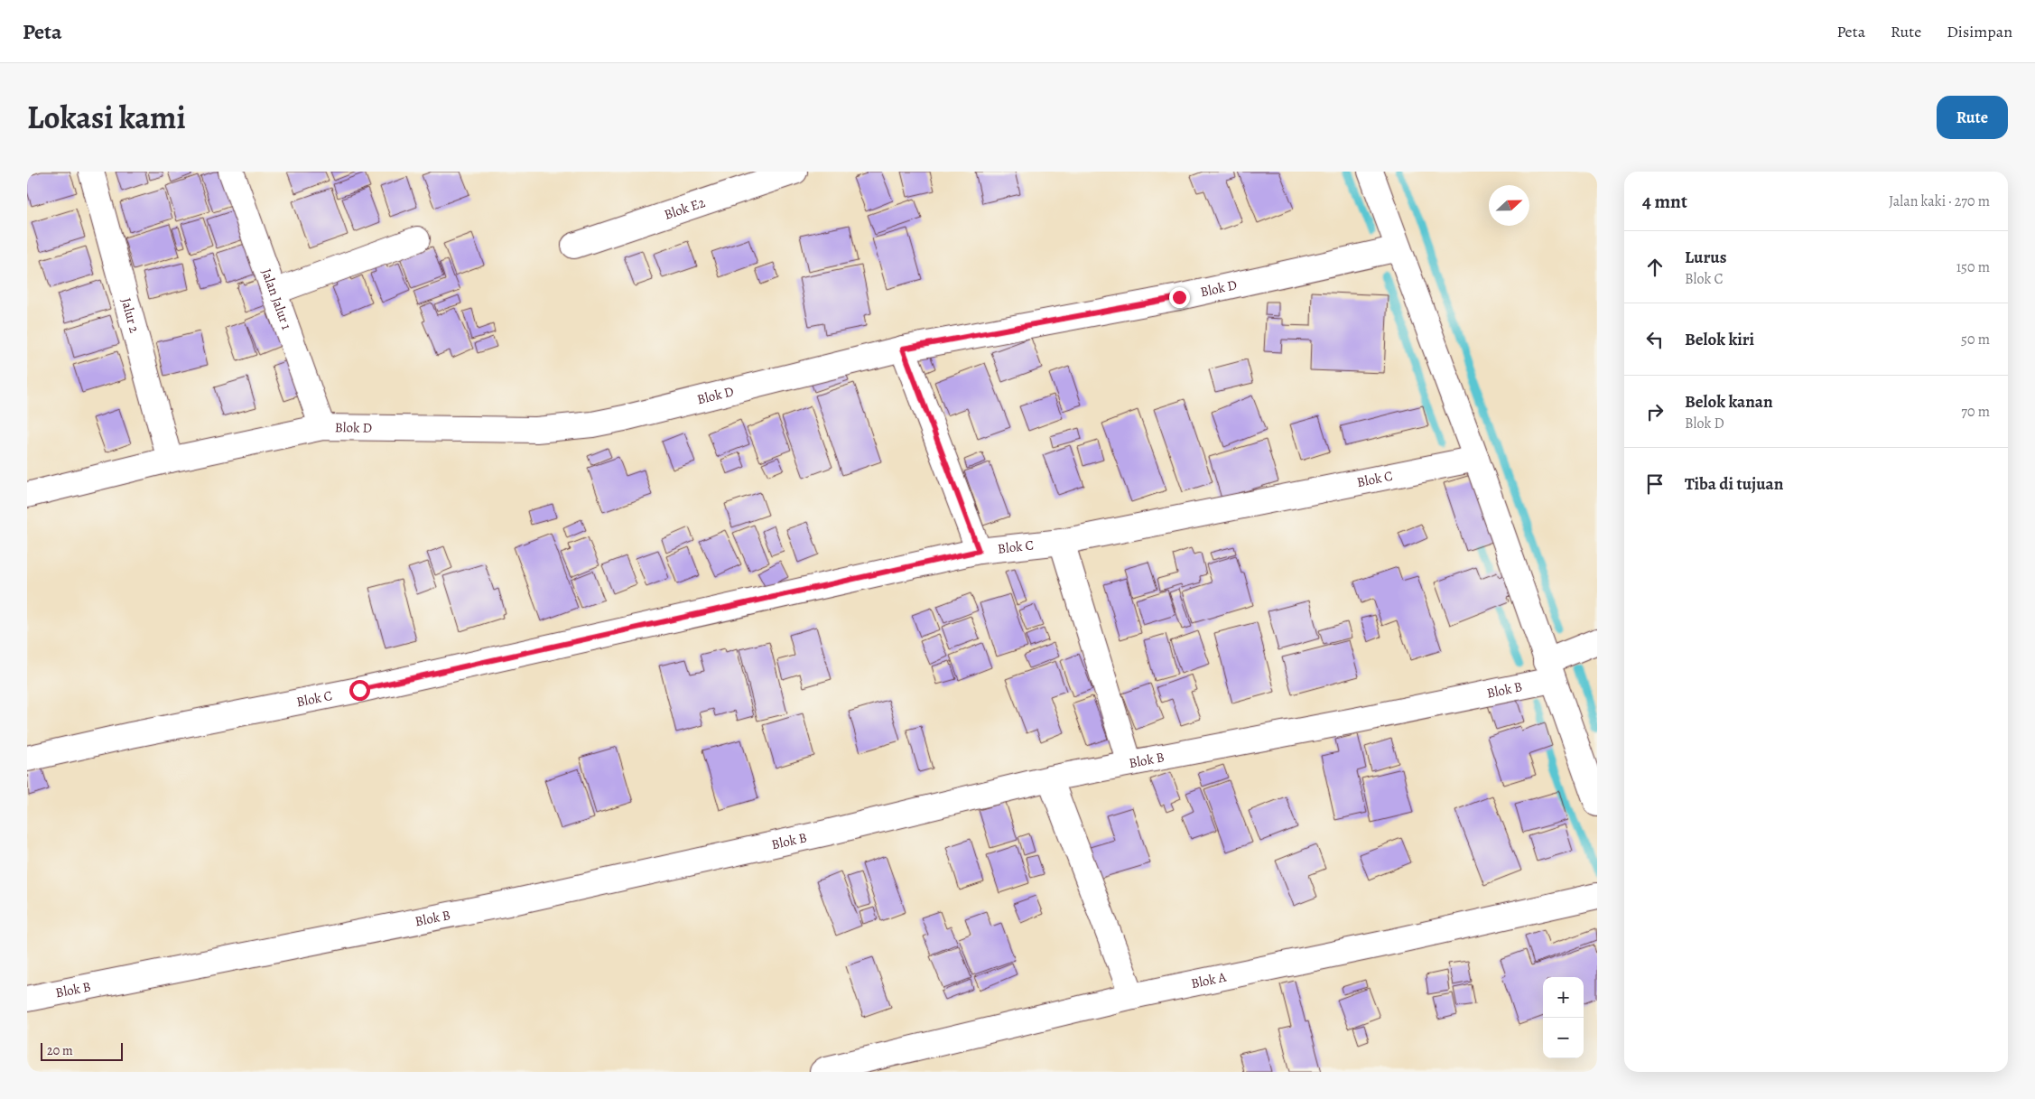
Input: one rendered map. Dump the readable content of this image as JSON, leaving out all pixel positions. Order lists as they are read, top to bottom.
{
  "streets": {
    "street": [
      "Blok E2",
      "Blok D",
      "Jalan Jalur 1",
      "Jalur 2",
      "Blok C",
      "Blok B",
      "Blok A"
    ]
  },
  "crossings": [
    ["Blok D", "Jalan Jalur 1"],
    ["Blok D", "Jalur 2"]
  ],
  "scale_bar": "20 m",
  "north": "right",
  "page": {
    "header": "Peta",
    "nav": ["Peta", "Rute", "Disimpan"],
    "title": "Lokasi kami",
    "buttons": "Rute",
    "heading": ["4 mnt", "Jalan kaki · 270 m"],
    "list": [
      ["Lurus", "Blok C", "150 m"],
      ["Belok kiri", "50 m"],
      ["Belok kanan", "Blok D", "70 m"],
      "Tiba di tujuan"
    ],
    "map_buttons": ["+", "−"],
    "scale": "20 m"
  }
}
